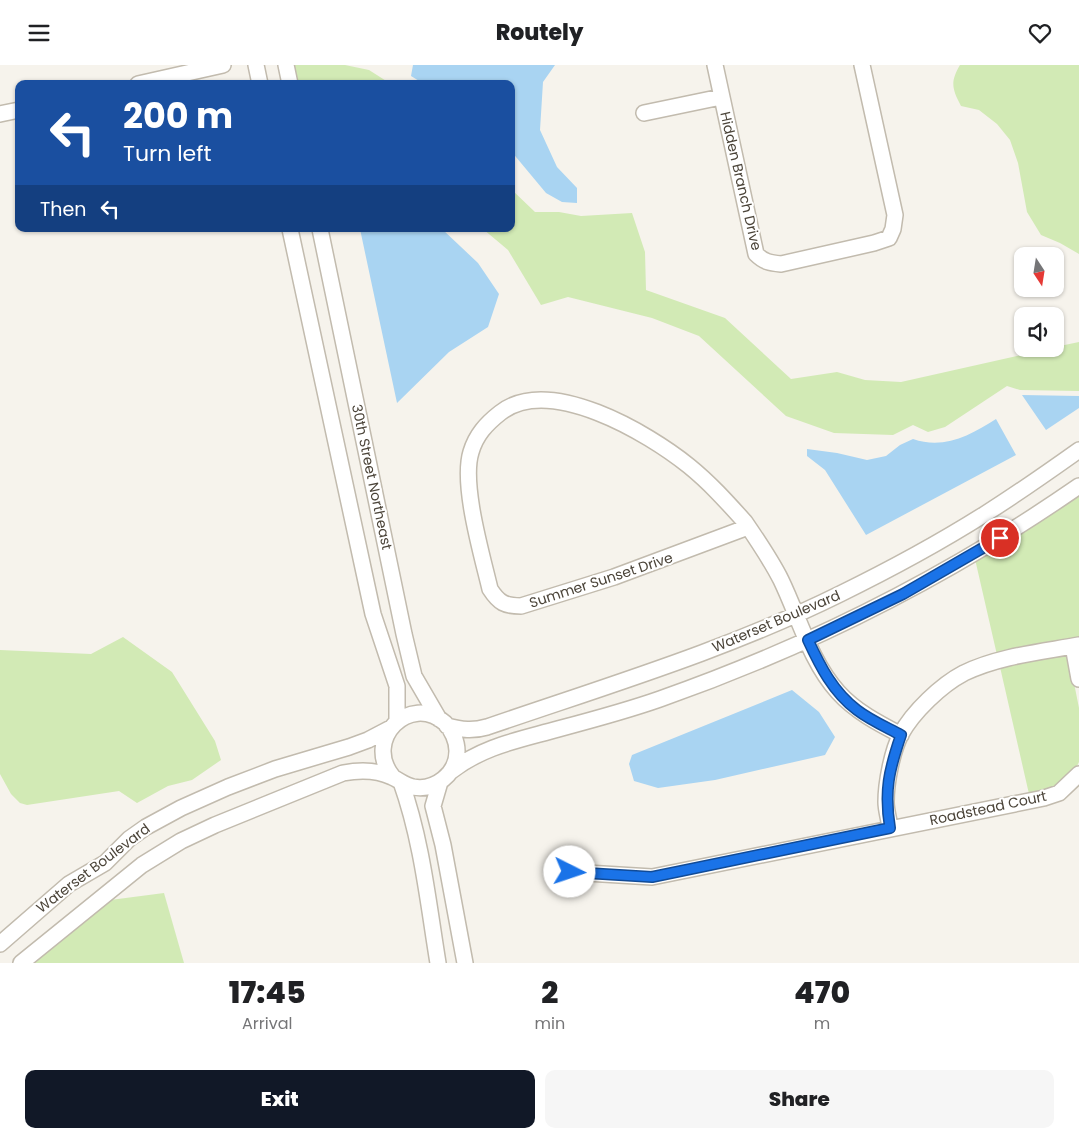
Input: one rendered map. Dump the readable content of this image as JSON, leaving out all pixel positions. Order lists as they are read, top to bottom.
{
  "streets": {
    "street": [
      "Hidden Branch Drive",
      "30th Street Northeast",
      "Summer Sunset Drive",
      "Waterset Boulevard",
      "Roadstead Court"
    ]
  },
  "crossings": [
    ["30th Street Northeast", "Waterset Boulevard"],
    ["Summer Sunset Drive", "Waterset Boulevard"]
  ],
  "north": "bottom",
  "page": {
    "header": "Routely",
    "turn": ["200 m", "Turn left"],
    "then": "Then",
    "eta": [
      "17:45",
      "Arrival",
      "2",
      "min",
      "470",
      "m"
    ],
    "buttons": ["Exit", "Share"]
  }
}
